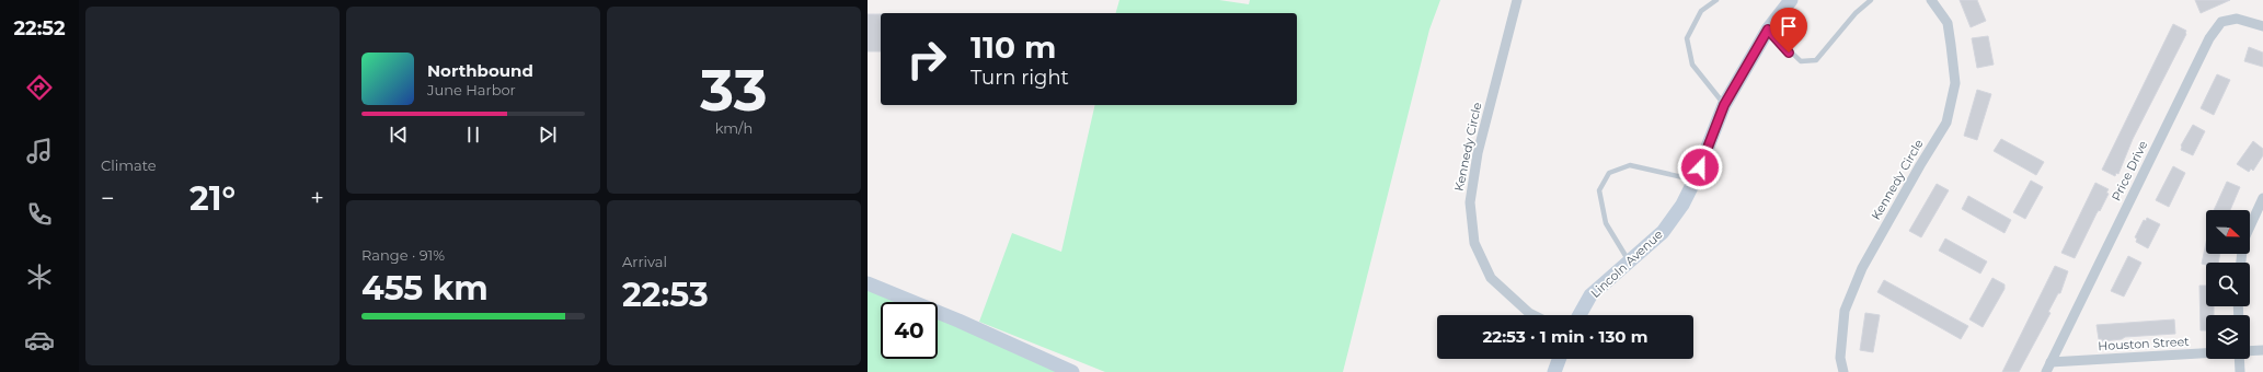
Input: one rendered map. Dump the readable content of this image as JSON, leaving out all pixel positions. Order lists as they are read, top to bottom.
{
  "streets": {
    "street": [
      "Kennedy Circle",
      "Price Drive",
      "Lincoln Avenue",
      "Houston Street"
    ]
  },
  "crossings": [
    ["Price Drive", "Houston Street"]
  ],
  "north": "right",
  "page": {
    "tabs": "22:52",
    "tile": [
      "Climate",
      ["33", "km/h"],
      ["Range · 91%", "455 km"],
      ["Arrival", "22:53"]
    ],
    "turn": ["110 m", "Turn right"],
    "song": ["Northbound", "June Harbor"],
    "heat": ["−", "21°", "+"],
    "limit": "40",
    "trip": "22:53 · 1 min · 130 m"
  }
}
